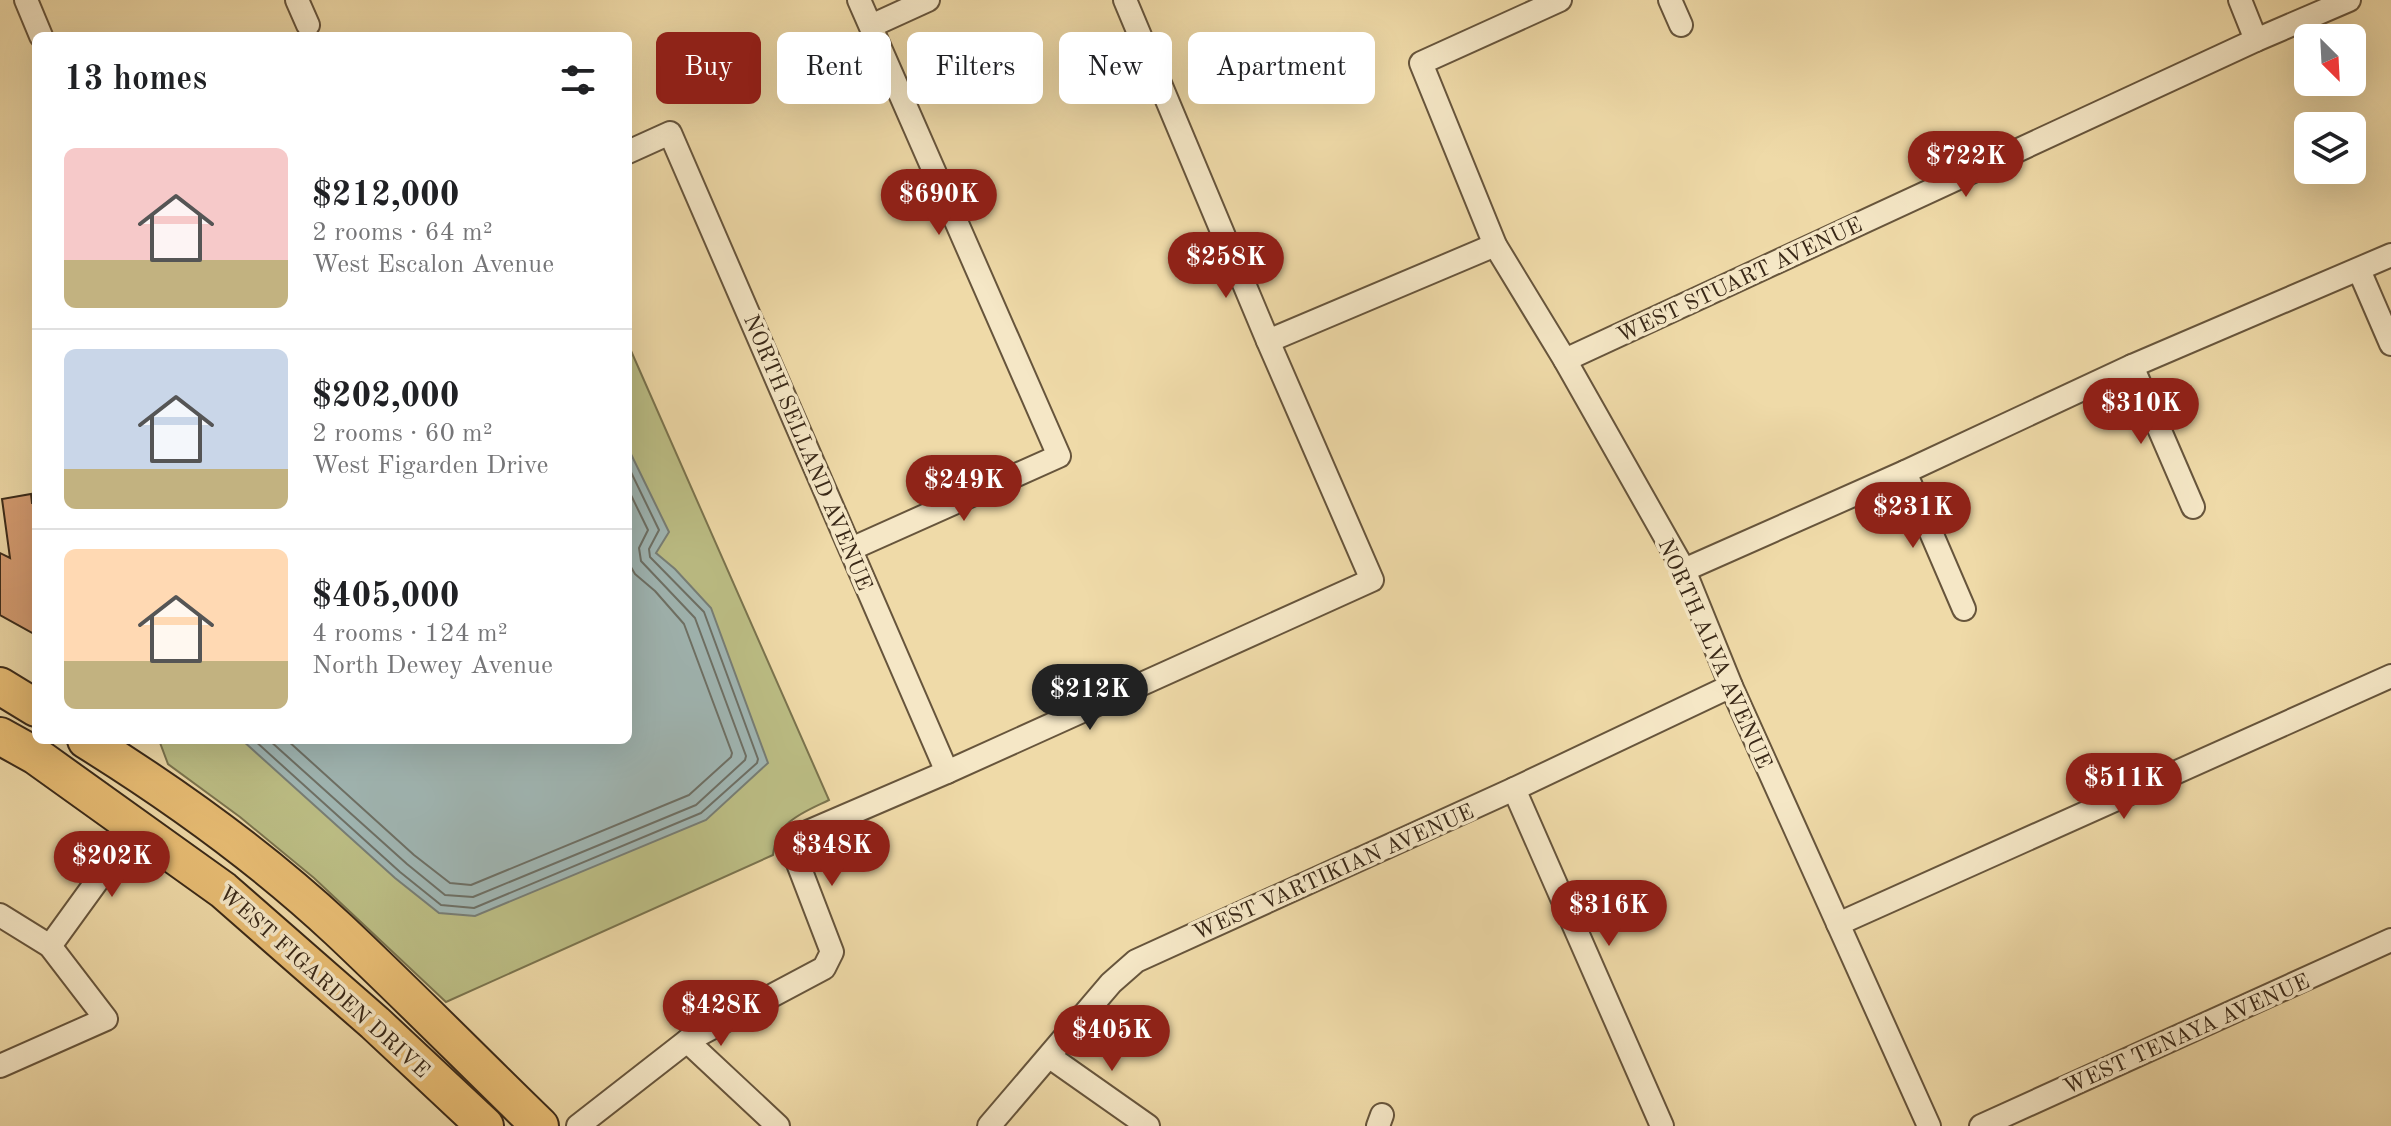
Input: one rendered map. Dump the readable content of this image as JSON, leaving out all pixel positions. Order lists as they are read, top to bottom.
{
  "streets": {
    "main road": ["WEST FIGARDEN DRIVE"],
    "street": [
      "WEST STUART AVENUE",
      "NORTH SELLAND AVENUE",
      "NORTH ALVA AVENUE",
      "WEST VARTIKIAN AVENUE",
      "WEST TENAYA AVENUE"
    ]
  },
  "crossings": [
    ["WEST STUART AVENUE", "NORTH ALVA AVENUE"],
    ["NORTH ALVA AVENUE", "WEST VARTIKIAN AVENUE"]
  ],
  "north": "bottom right",
  "page": {
    "chip": [
      "Buy",
      "Rent",
      "Filters",
      "New",
      "Apartment"
    ],
    "heading": "13 homes",
    "list": [
      {
        "name": "$212,000",
        "note": "2 rooms · 64 m² · West Escalon Avenue"
      },
      {
        "name": "$202,000",
        "note": "2 rooms · 60 m² · West Figarden Drive"
      },
      {
        "name": "$405,000",
        "note": "4 rooms · 124 m² · North Dewey Avenue"
      }
    ],
    "price": [
      "$722K",
      "$690K",
      "$258K",
      "$310K",
      "$249K",
      "$231K",
      "$212K",
      "$511K",
      "$348K",
      "$202K",
      "$316K",
      "$428K",
      "$405K"
    ]
  }
}
